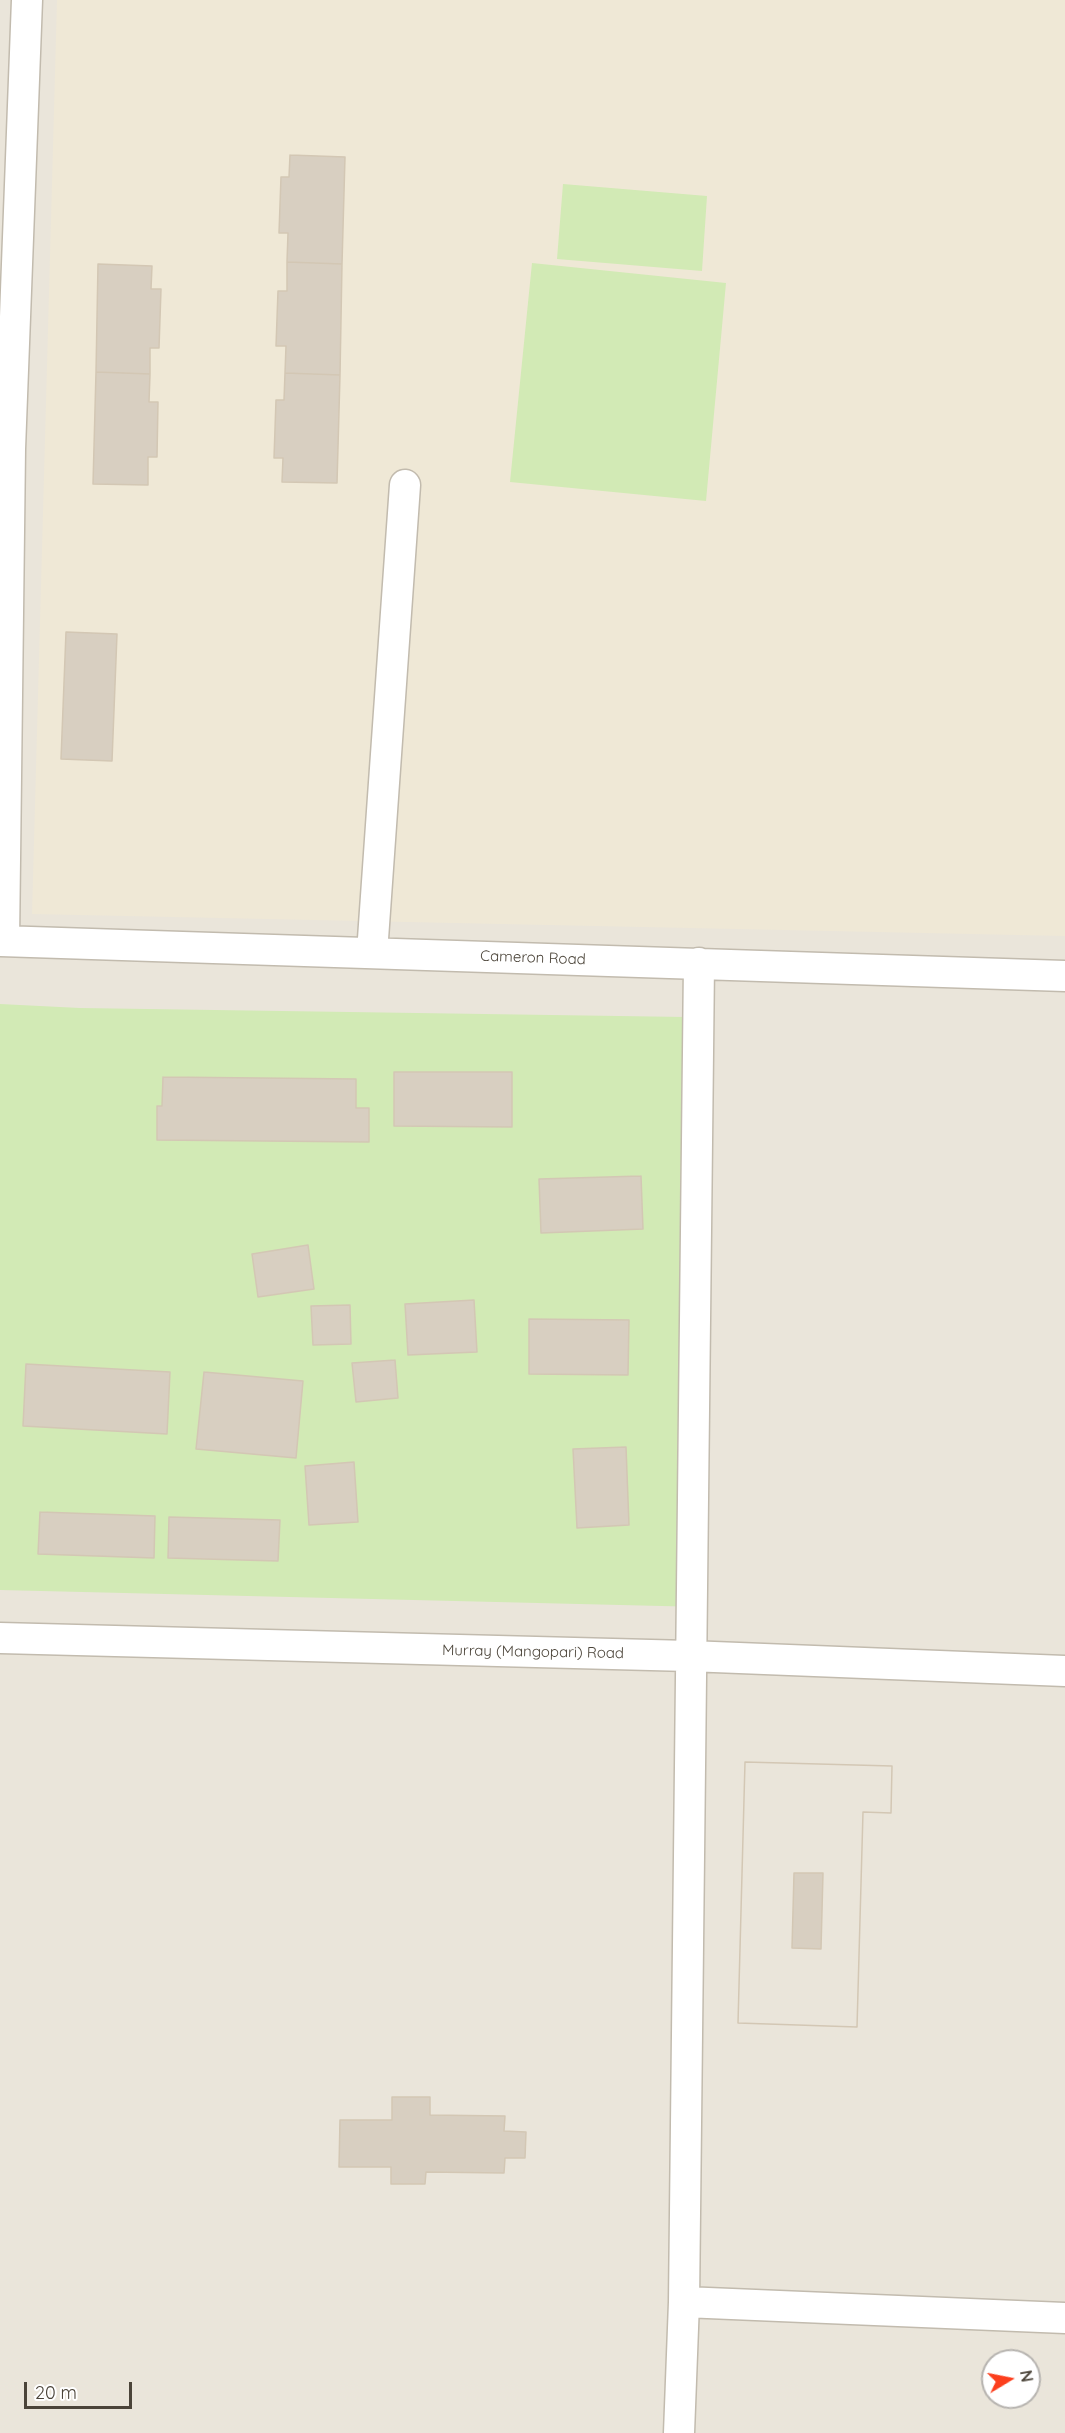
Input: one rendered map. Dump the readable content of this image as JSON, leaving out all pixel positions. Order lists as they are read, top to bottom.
{
  "streets": {
    "street": ["Cameron Road", "Murray (Mangopari) Road"]
  },
  "scale_bar": "20 m",
  "north": "right"
}
